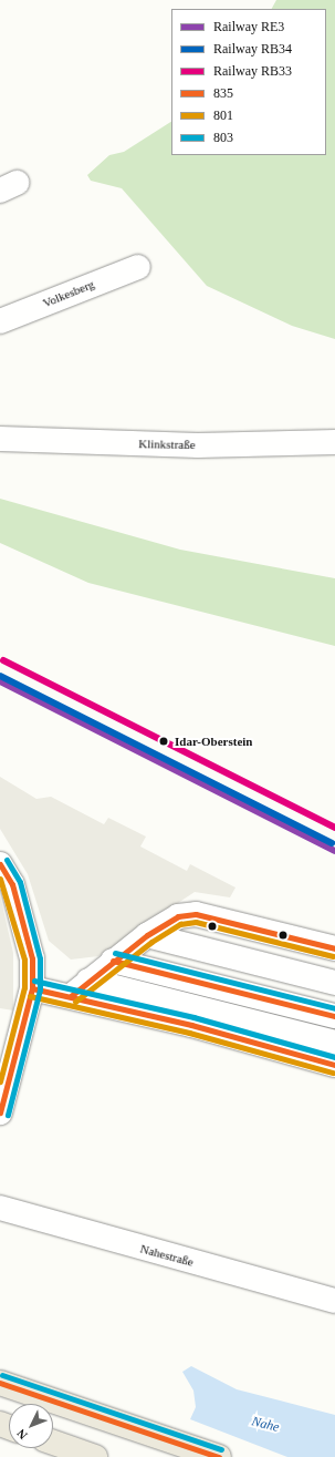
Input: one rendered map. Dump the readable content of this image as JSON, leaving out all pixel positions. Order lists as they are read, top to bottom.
{
  "streets": {
    "street": ["Volkesberg", "Klinkstraße", "Nahestraße"]
  },
  "water": ["Nahe"],
  "places": ["Idar-Oberstein"],
  "lines": [
    "rail line RB33",
    "rail line RB34",
    "rail line RE3",
    "transit line 803",
    "transit line 835",
    "transit line 801"
  ],
  "legend": [
    "Railway RE3",
    "Railway RB34",
    "Railway RB33",
    "835",
    "801",
    "803"
  ],
  "north": "bottom left"
}
